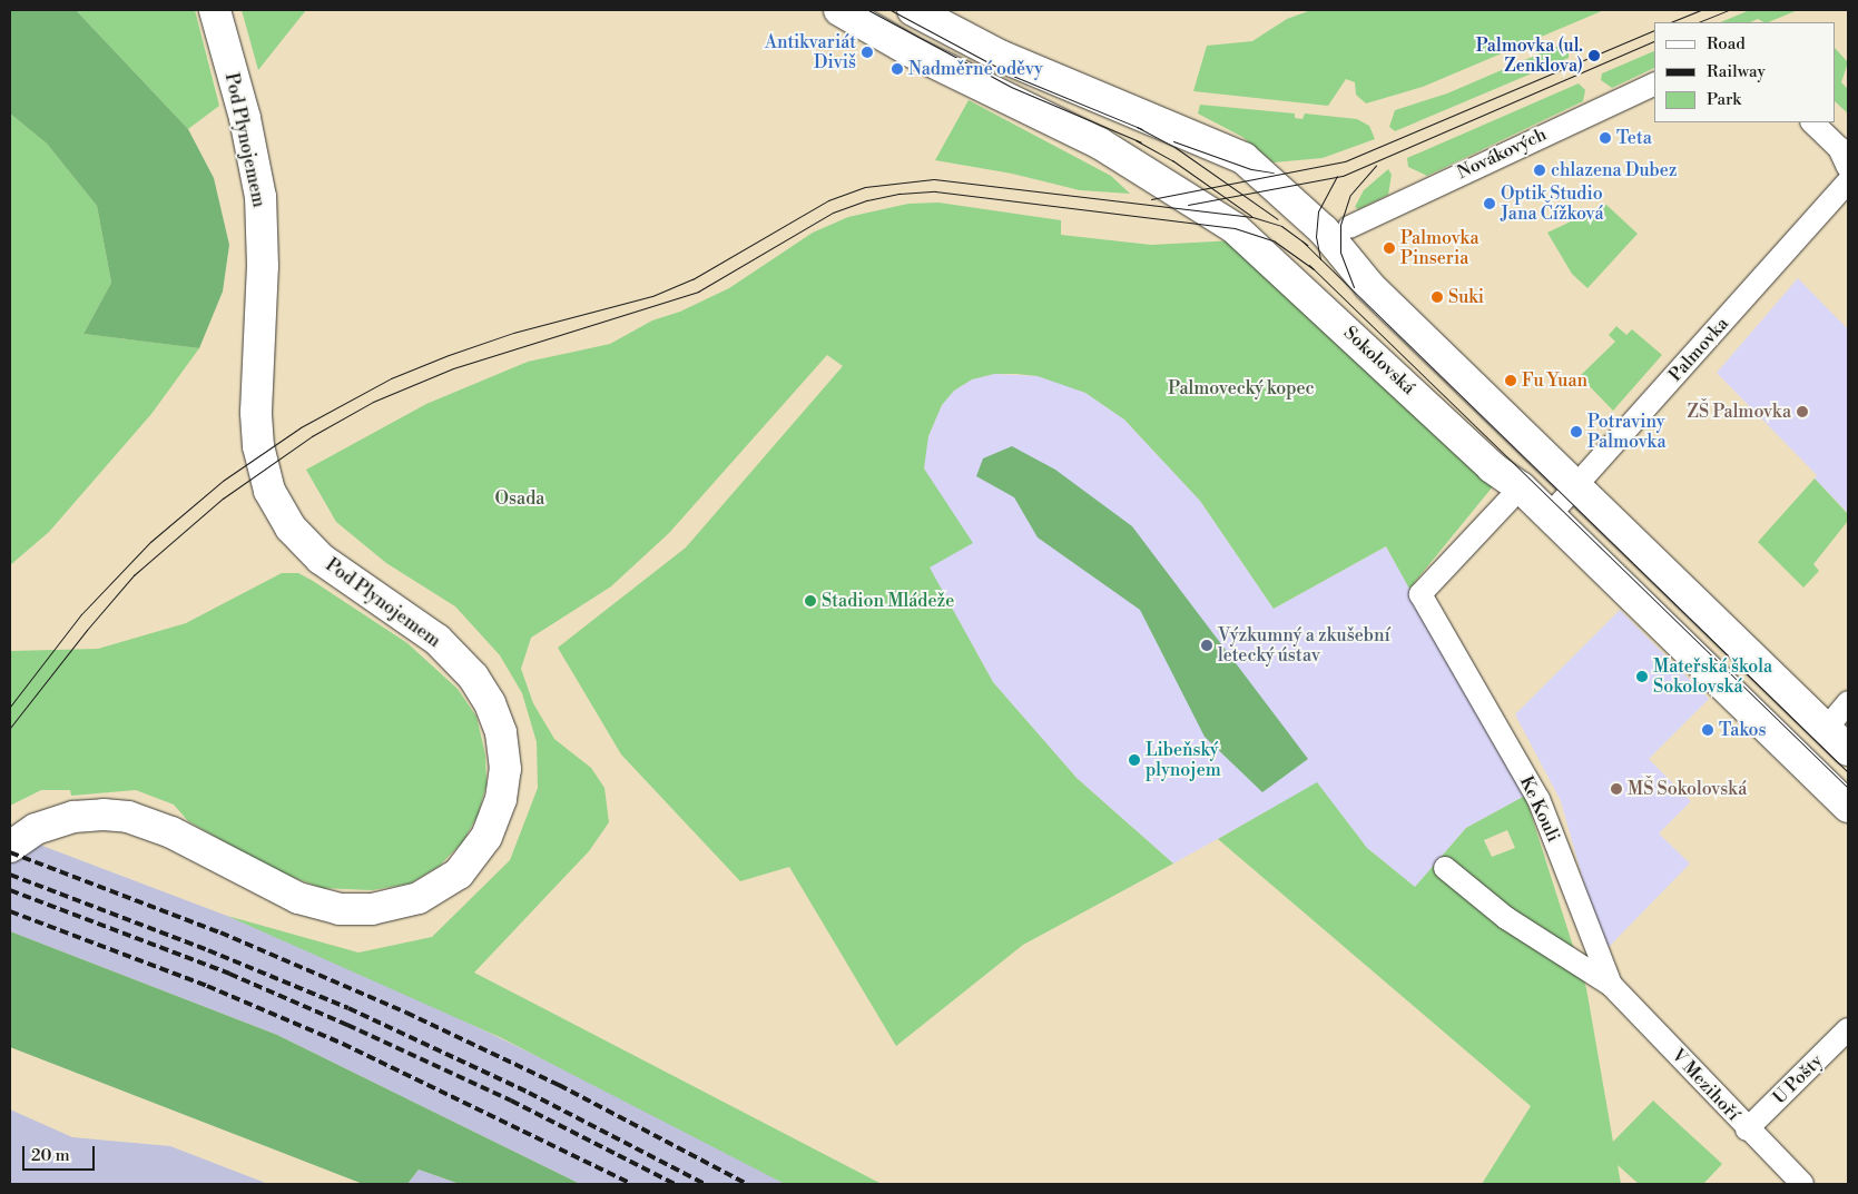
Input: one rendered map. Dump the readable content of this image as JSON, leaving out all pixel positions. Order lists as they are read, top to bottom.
{
  "streets": {
    "main road": ["Pod Plynojemem", "Sokolovská"],
    "street": [
      "Novákových",
      "Palmovka",
      "Ke Kouli",
      "U Pošty",
      "V Mezihoří"
    ]
  },
  "crossings": [
    ["Palmovka", "Sokolovská"],
    ["Sokolovská", "Ke Kouli"],
    ["Ke Kouli", "V Mezihoří"],
    ["U Pošty", "V Mezihoří"]
  ],
  "parks": ["Palmovecký kopec", "Osada"],
  "places": [
    "Antikvariát Diviš",
    "Palmovka (ul. Zenklova)",
    "Nadměrné oděvy",
    "Teta",
    "chlazena Dubez",
    "Optik Studio Jana Čížková",
    "Palmovka Pinseria",
    "Suki",
    "Fu Yuan",
    "ZŠ Palmovka",
    "Potraviny Palmovka",
    "Stadion Mládeže",
    "Výzkumný a zkušební letecký ústav",
    "Mateřská škola Sokolovská",
    "Takos",
    "Libeňský plynojem",
    "MŠ Sokolovská"
  ],
  "legend": ["Road", "Railway", "Park"],
  "scale_bar": "20 m"
}
